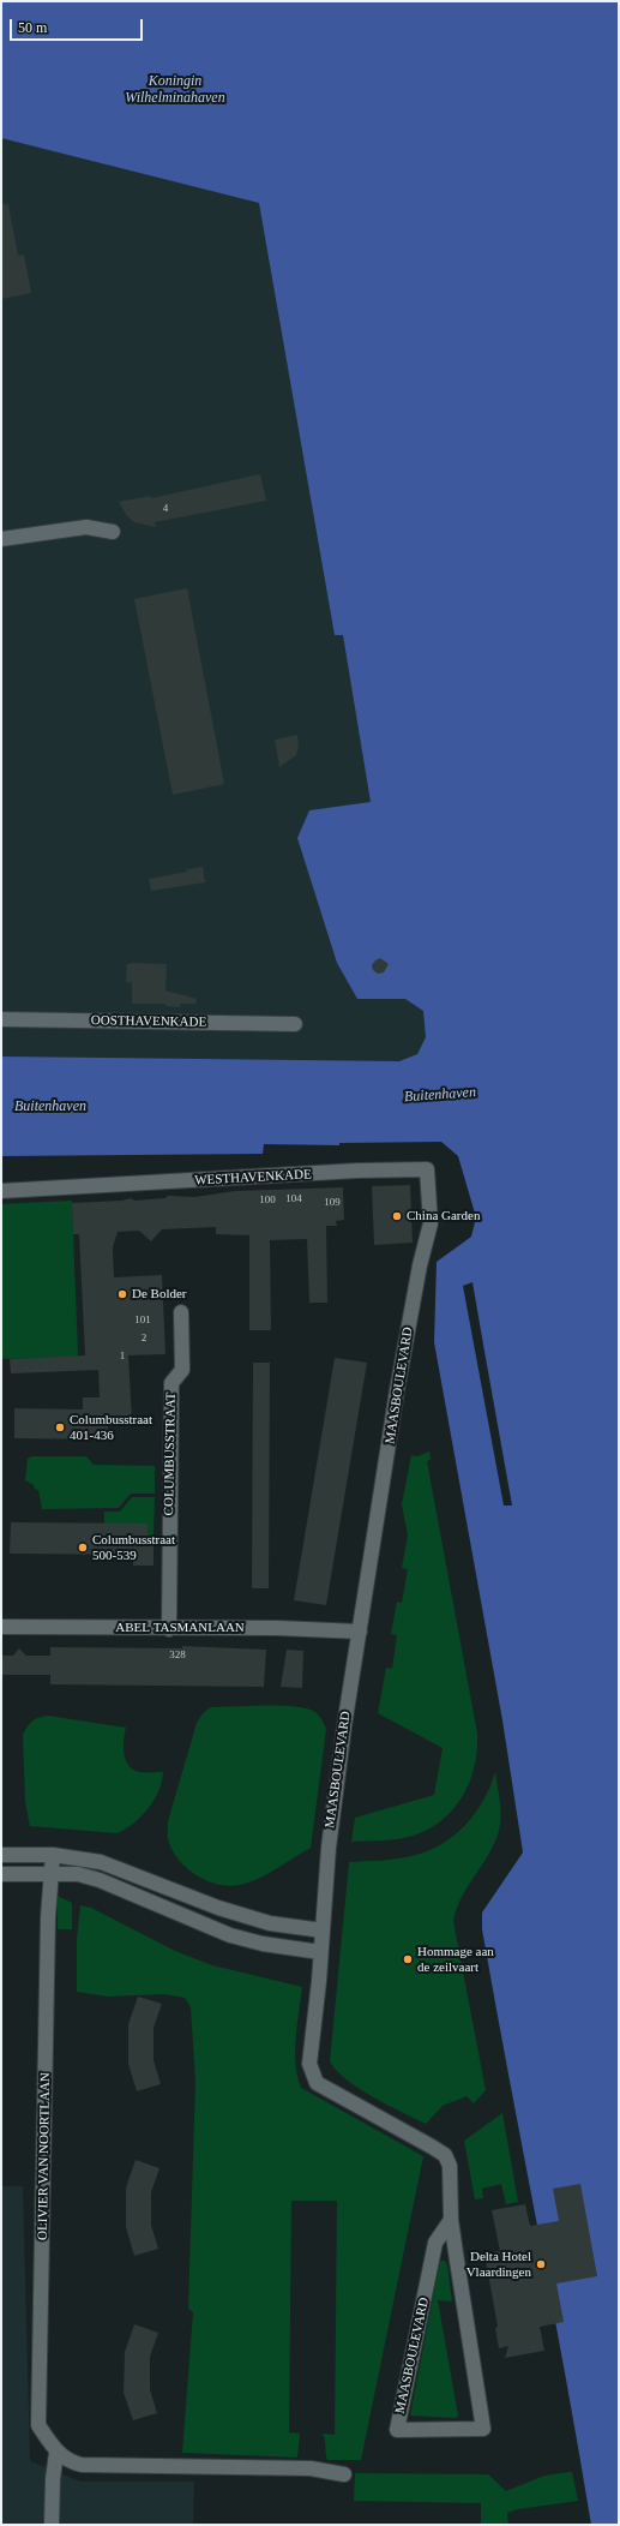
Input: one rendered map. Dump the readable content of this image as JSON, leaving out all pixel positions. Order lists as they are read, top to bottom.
{
  "streets": {
    "street": [
      "OOSTHAVENKADE",
      "WESTHAVENKADE",
      "MAASBOULEVARD",
      "COLUMBUSSTRAAT",
      "ABEL TASMANLAAN",
      "OLIVIER VAN NOORTLAAN"
    ]
  },
  "crossings": [
    ["WESTHAVENKADE", "MAASBOULEVARD"],
    ["MAASBOULEVARD", "ABEL TASMANLAAN"],
    ["COLUMBUSSTRAAT", "ABEL TASMANLAAN"]
  ],
  "water": ["Koningin Wilhelminahaven", "Buitenhaven"],
  "places": [
    "China Garden",
    "De Bolder",
    "Columbusstraat 401-436",
    "Columbusstraat 500-539",
    "Hommage aan de zeilvaart",
    "Delta Hotel Vlaardingen"
  ],
  "house_numbers": [
    "4",
    "104",
    "100",
    "109",
    "101",
    "2",
    "1",
    "328"
  ],
  "scale_bar": "50 m"
}
